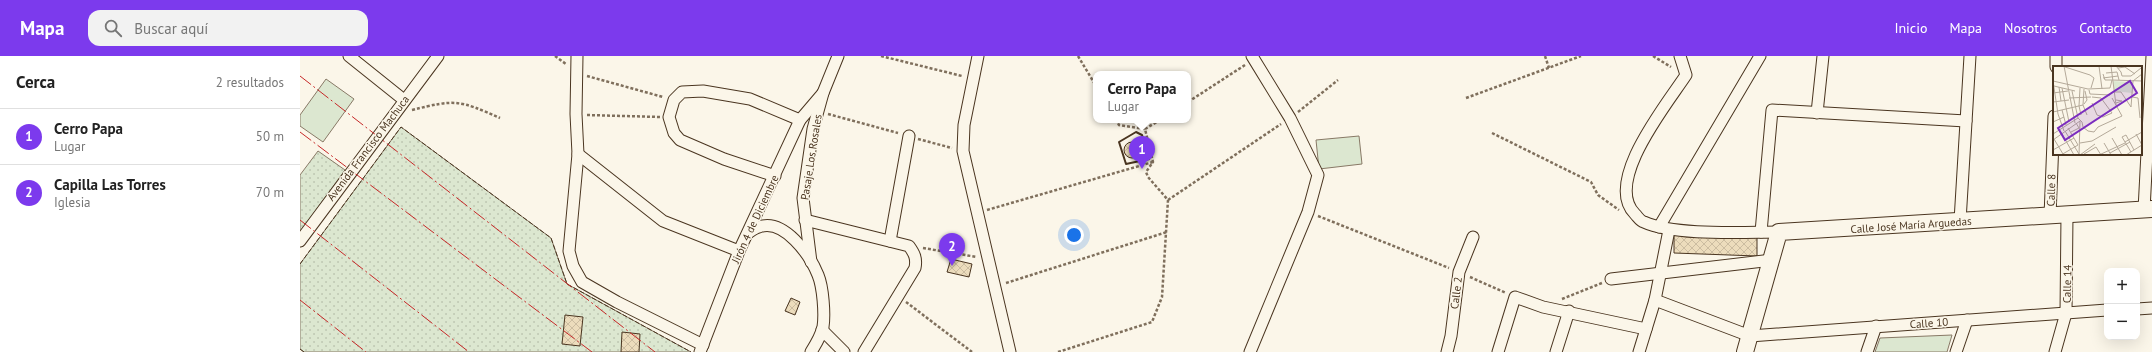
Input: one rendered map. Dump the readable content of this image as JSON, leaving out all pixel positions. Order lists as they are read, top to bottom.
{
  "streets": {
    "street": [
      "Avenida Francisco Machuca",
      "Pasaje Los Rosales",
      "Calle 8",
      "Jirón 4 de Diciembre",
      "Calle José María Arguedas",
      "Calle 14",
      "Calle 2",
      "Calle 10"
    ]
  },
  "crossings": [
    ["Pasaje Los Rosales", "Jirón 4 de Diciembre"],
    ["Calle 8", "Calle José María Arguedas"],
    ["Calle José María Arguedas", "Calle 14"],
    ["Calle 14", "Calle 10"]
  ],
  "page": {
    "header": "Mapa",
    "search": "Buscar aquí",
    "nav": [
      "Inicio",
      "Mapa",
      "Nosotros",
      "Contacto"
    ],
    "heading": ["Cerca", "2 resultados"],
    "popup": ["Cerro Papa", "Lugar"],
    "list": [
      {
        "mark": "1",
        "name": "Cerro Papa",
        "note": "Lugar",
        "value": "50 m"
      },
      {
        "mark": "2",
        "name": "Capilla Las Torres",
        "note": "Iglesia",
        "value": "70 m"
      }
    ],
    "pins": ["1", "2"],
    "map_buttons": ["+", "−"]
  }
}
